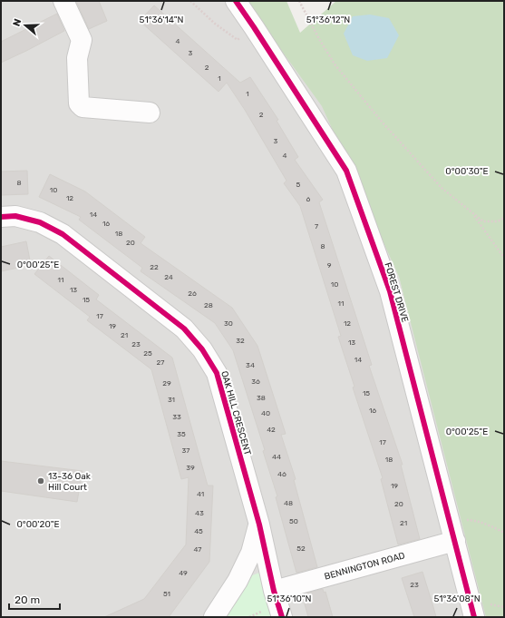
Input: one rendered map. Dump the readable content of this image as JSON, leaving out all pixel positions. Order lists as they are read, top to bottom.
{
  "streets": {
    "street": ["FOREST DRIVE", "OAK HILL CRESCENT", "BENNINGTON ROAD"]
  },
  "crossings": [
    ["FOREST DRIVE", "BENNINGTON ROAD"],
    ["OAK HILL CRESCENT", "BENNINGTON ROAD"]
  ],
  "places": ["13-36 Oak Hill Court"],
  "house_numbers": [
    "4",
    "3",
    "2",
    "1",
    "1",
    "2",
    "3",
    "4",
    "8",
    "5",
    "10",
    "12",
    "6",
    "14",
    "16",
    "7",
    "18",
    "20",
    "8",
    "9",
    "22",
    "24",
    "11",
    "10",
    "13",
    "26",
    "15",
    "11",
    "28",
    "17",
    "30",
    "12",
    "19",
    "21",
    "32",
    "13",
    "23",
    "25",
    "14",
    "27",
    "34",
    "36",
    "29",
    "15",
    "38",
    "31",
    "16",
    "40",
    "33",
    "42",
    "35",
    "17",
    "37",
    "44",
    "18",
    "39",
    "46",
    "19",
    "41",
    "48",
    "20",
    "43",
    "50",
    "21",
    "45",
    "52",
    "47",
    "49",
    "23",
    "51"
  ],
  "scale_bar": "20 m",
  "north": "left",
  "coordinates": [
    "51°36'14\"N",
    "51°36'12\"N",
    "0°00'30\"E",
    "0°00'25\"E",
    "0°00'20\"E",
    "51°36'10\"N",
    "51°36'08\"N"
  ]
}
